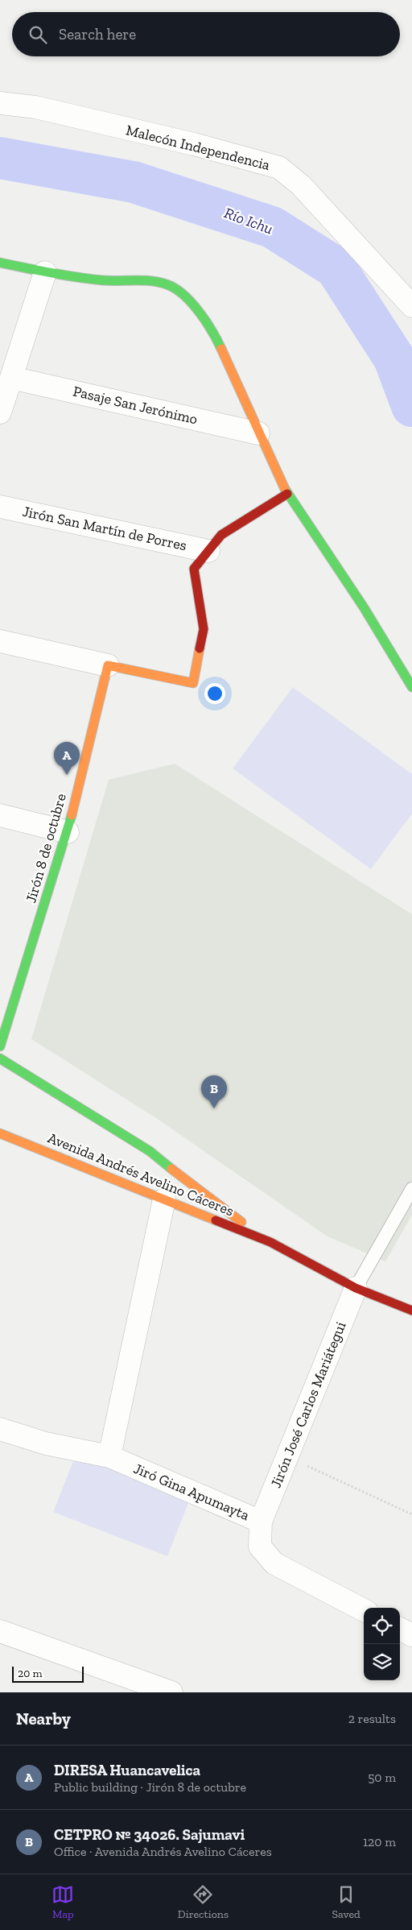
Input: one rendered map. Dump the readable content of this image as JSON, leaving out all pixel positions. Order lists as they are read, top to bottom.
{
  "streets": {
    "main road": ["Jirón 8 de octubre", "Avenida Andrés Avelino Cáceres"],
    "street": [
      "Malecón Independencia",
      "Pasaje San Jerónimo",
      "Jirón San Martín de Porres",
      "Jirón José Carlos Mariátegui",
      "Jiró Gina Apumayta"
    ]
  },
  "crossings": [
    ["Avenida Andrés Avelino Cáceres", "Jirón José Carlos Mariátegui"],
    ["Jirón José Carlos Mariátegui", "Jiró Gina Apumayta"]
  ],
  "water": ["Río Ichu"],
  "scale_bar": "20 m",
  "page": {
    "search": "Search here",
    "pins": ["A", "B"],
    "scale": "20 m",
    "heading": ["Nearby", "2 results"],
    "list": [
      {
        "mark": "A",
        "name": "DIRESA Huancavelica",
        "note": "Public building · Jirón 8 de octubre",
        "value": "50 m"
      },
      {
        "mark": "B",
        "name": "CETPRO № 34026. Sajumavi",
        "note": "Office · Avenida Andrés Avelino Cáceres",
        "value": "120 m"
      }
    ],
    "nav": ["Map", "Directions", "Saved"]
  }
}
